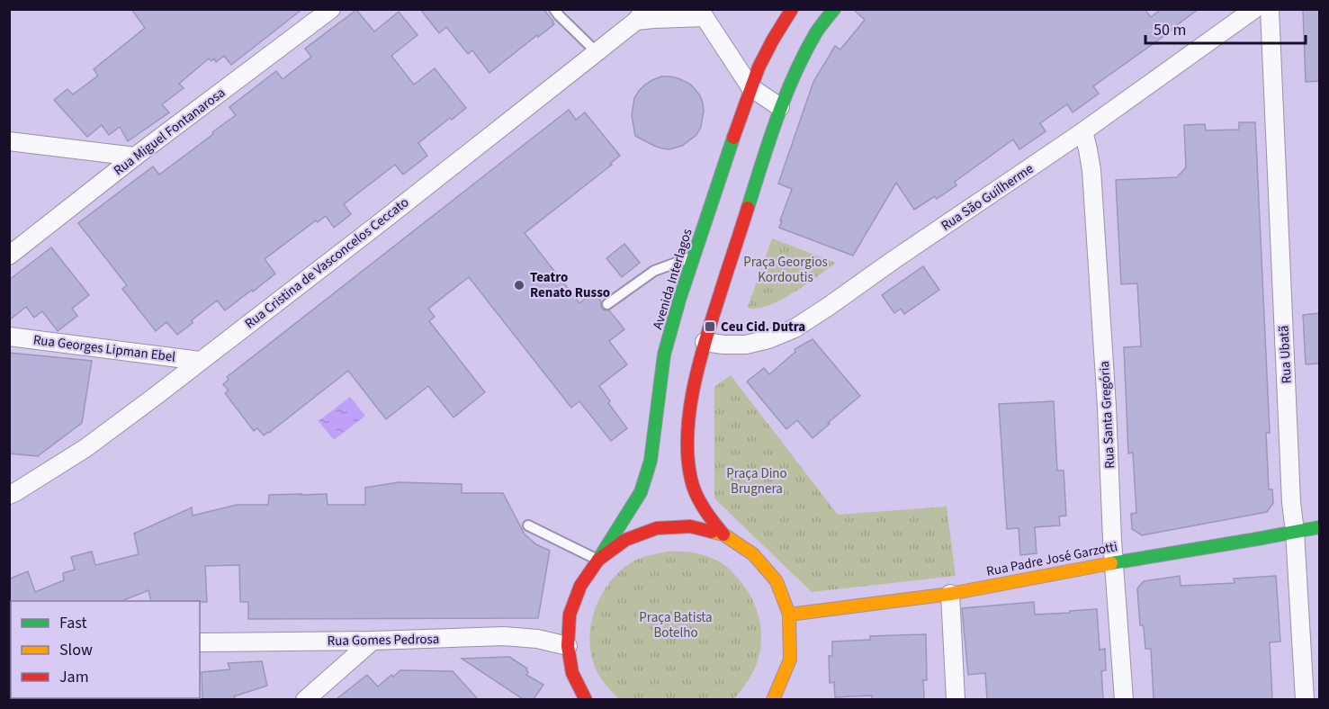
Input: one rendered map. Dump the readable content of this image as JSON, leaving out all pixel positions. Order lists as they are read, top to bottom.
{
  "streets": {
    "main road": ["Avenida Interlagos", "Rua Padre José Garzotti"],
    "street": [
      "Rua Miguel Fontanarosa",
      "Rua São Guilherme",
      "Rua Cristina de Vasconcelos Ceccato",
      "Rua Georges Lipman Ebel",
      "Rua Ubatã",
      "Rua Santa Gregória",
      "Rua Gomes Pedrosa"
    ]
  },
  "crossings": [
    ["Rua São Guilherme", "Rua Santa Gregória"],
    ["Rua Cristina de Vasconcelos Ceccato", "Rua Georges Lipman Ebel"],
    ["Rua Ubatã", "Rua Padre José Garzotti"],
    ["Rua Santa Gregória", "Rua Padre José Garzotti"]
  ],
  "parks": ["Praça Georgios Kordoutis", "Praça Dino Brugnera", "Praça Batista Botelho"],
  "places": {
    "other": ["Teatro Renato Russo"],
    "transit": ["Ceu Cid. Dutra"]
  },
  "legend": ["Fast", "Slow", "Jam"],
  "scale_bar": "50 m"
}
